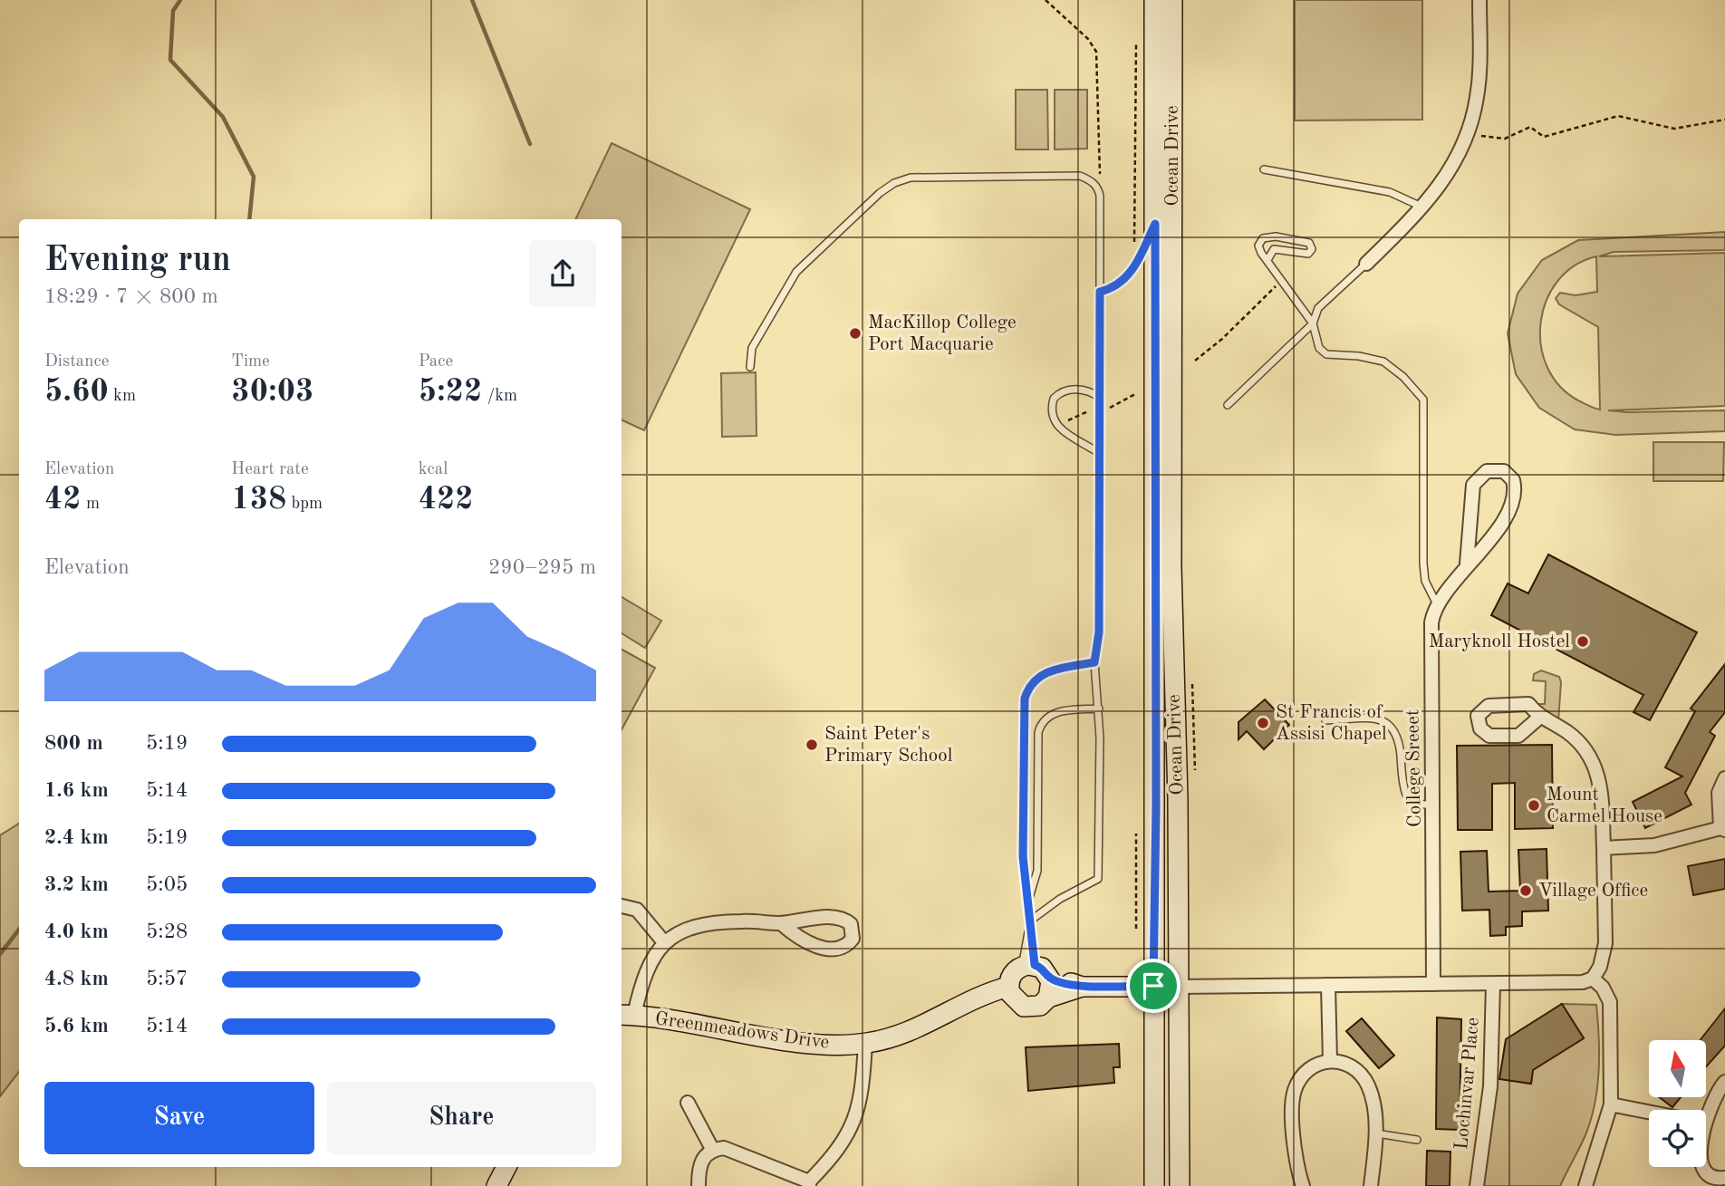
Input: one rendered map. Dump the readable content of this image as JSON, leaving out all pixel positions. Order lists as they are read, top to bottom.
{
  "streets": {
    "main road": ["Ocean Drive", "Greenmeadows Drive"],
    "street": ["College Sreeet", "Lochinvar Place"]
  },
  "crossings": [
    ["Ocean Drive", "Greenmeadows Drive"]
  ],
  "places": [
    "MacKillop College Port Macquarie",
    "Maryknoll Hostel",
    "St Francis of Assisi Chapel",
    "Saint Peter's Primary School",
    "Mount Carmel House",
    "Village Office"
  ],
  "north": "top",
  "page": {
    "heading": ["Evening run", "18:29 · 7 × 800 m"],
    "stats": [
      ["Distance", "5.60 km"],
      ["Time", "30:03"],
      ["Pace", "5:22 /km"],
      ["Elevation", "42 m"],
      ["Heart rate", "138 bpm"],
      ["kcal", "422"]
    ],
    "chart": ["Elevation", "290–295 m"],
    "list": [
      {
        "name": "800 m",
        "note": "5:19"
      },
      {
        "name": "1.6 km",
        "note": "5:14"
      },
      {
        "name": "2.4 km",
        "note": "5:19"
      },
      {
        "name": "3.2 km",
        "note": "5:05"
      },
      {
        "name": "4.0 km",
        "note": "5:28"
      },
      {
        "name": "4.8 km",
        "note": "5:57"
      },
      {
        "name": "5.6 km",
        "note": "5:14"
      }
    ],
    "buttons": ["Save", "Share"]
  }
}
